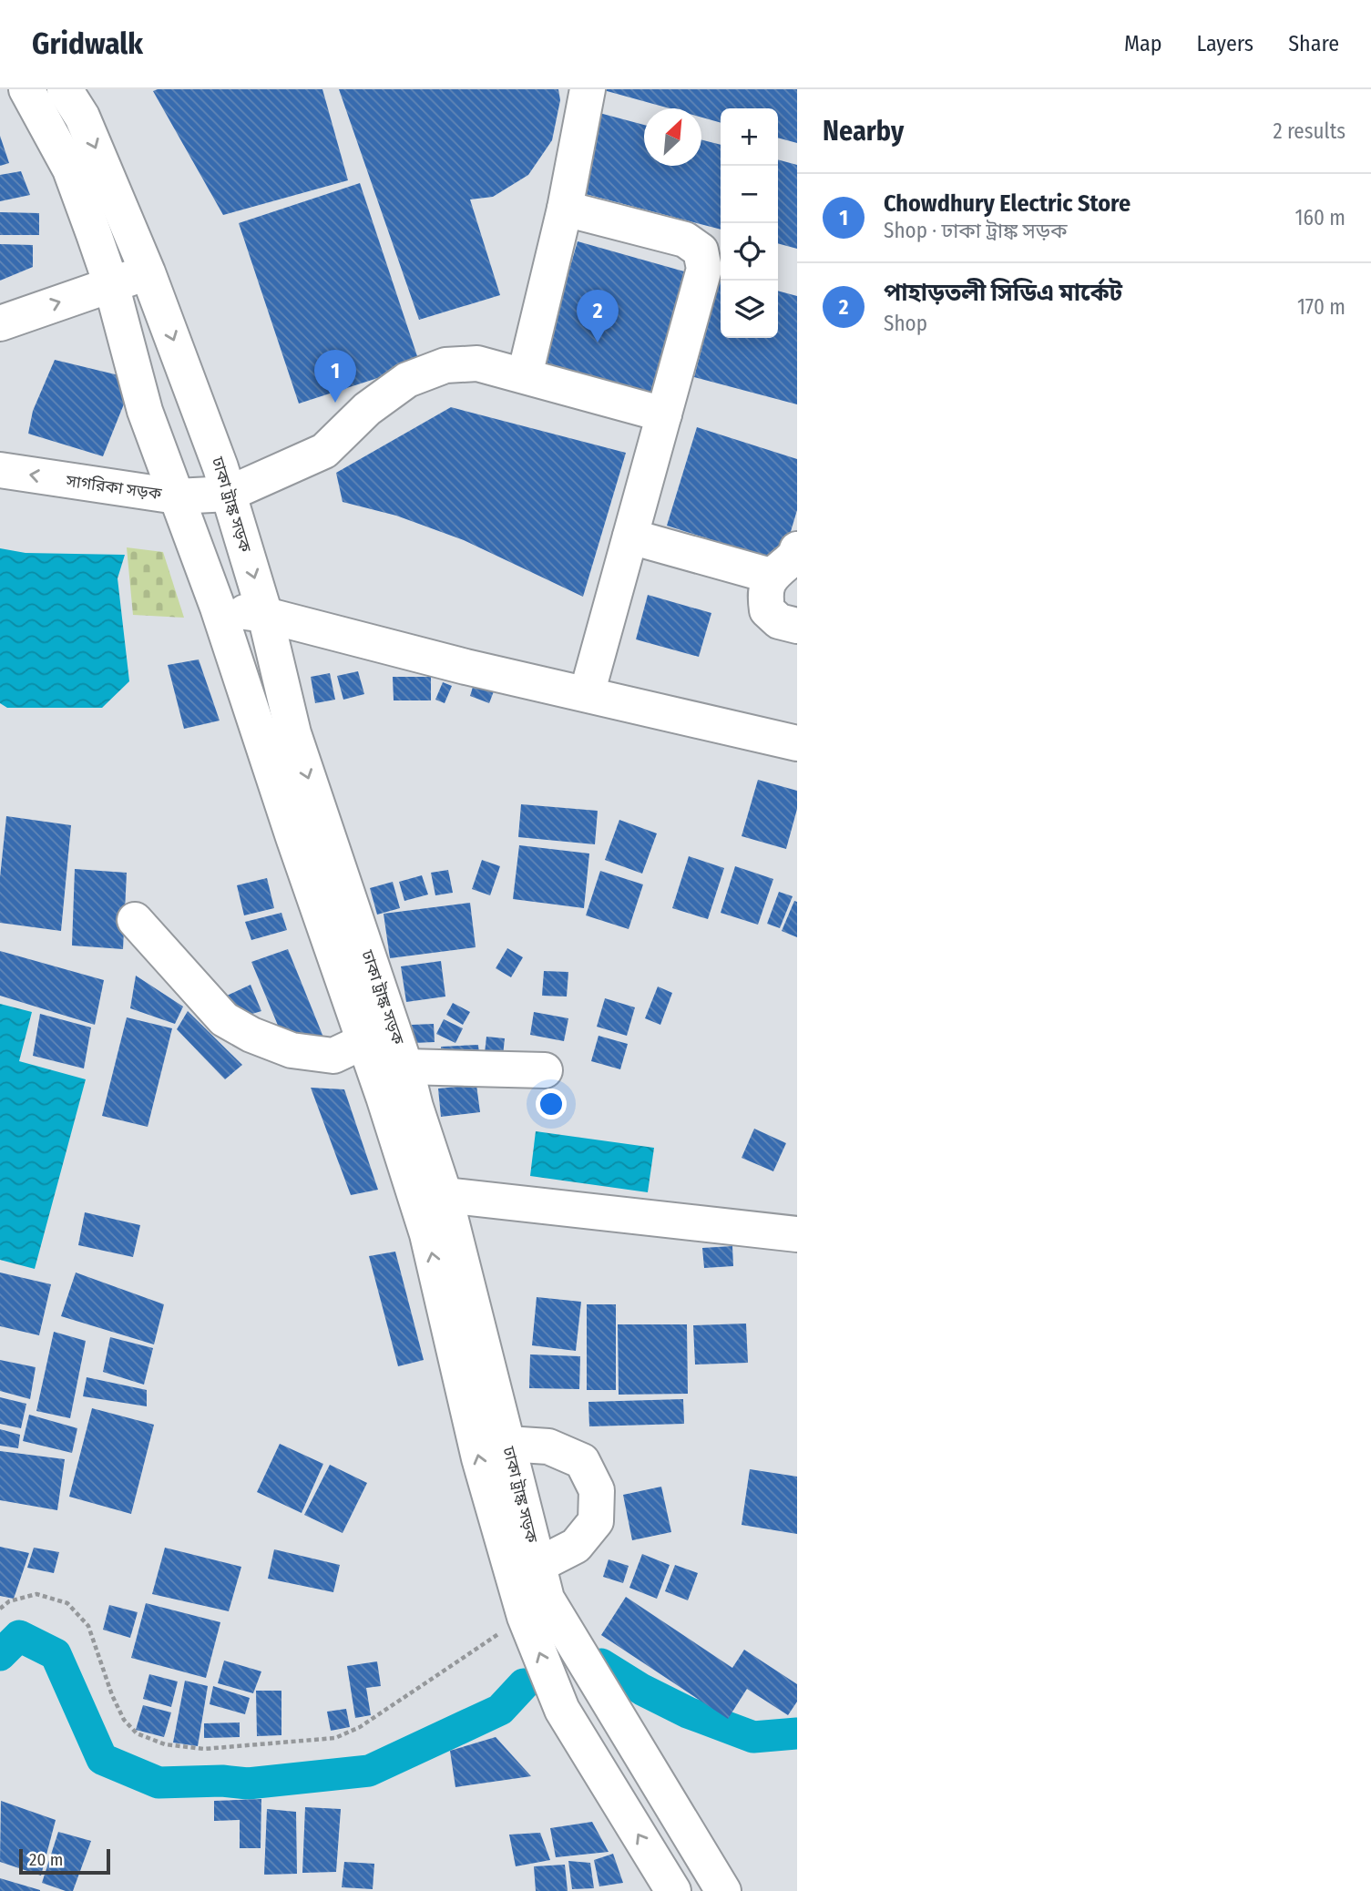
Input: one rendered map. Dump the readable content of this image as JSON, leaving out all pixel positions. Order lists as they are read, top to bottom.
{
  "streets": {
    "main road": ["সাগরিকা সড়ক", "ঢাকা ট্রাঙ্ক সড়ক"]
  },
  "crossings": [
    ["সাগরিকা সড়ক", "ঢাকা ট্রাঙ্ক সড়ক"]
  ],
  "one_way": ["সাগরিকা সড়ক"],
  "scale_bar": "20 m",
  "north": "top right",
  "page": {
    "header": "Gridwalk",
    "nav": ["Map", "Layers", "Share"],
    "heading": ["Nearby", "2 results"],
    "map_buttons": ["+", "−"],
    "list": [
      {
        "mark": "1",
        "name": "Chowdhury Electric Store",
        "note": "Shop · ঢাকা ট্রাঙ্ক সড়ক",
        "value": "160 m"
      },
      {
        "mark": "2",
        "name": "পাহাড়তলী সিডিএ মার্কেট",
        "note": "Shop",
        "value": "170 m"
      }
    ],
    "pins": ["2", "1"],
    "scale": "20 m"
  }
}
